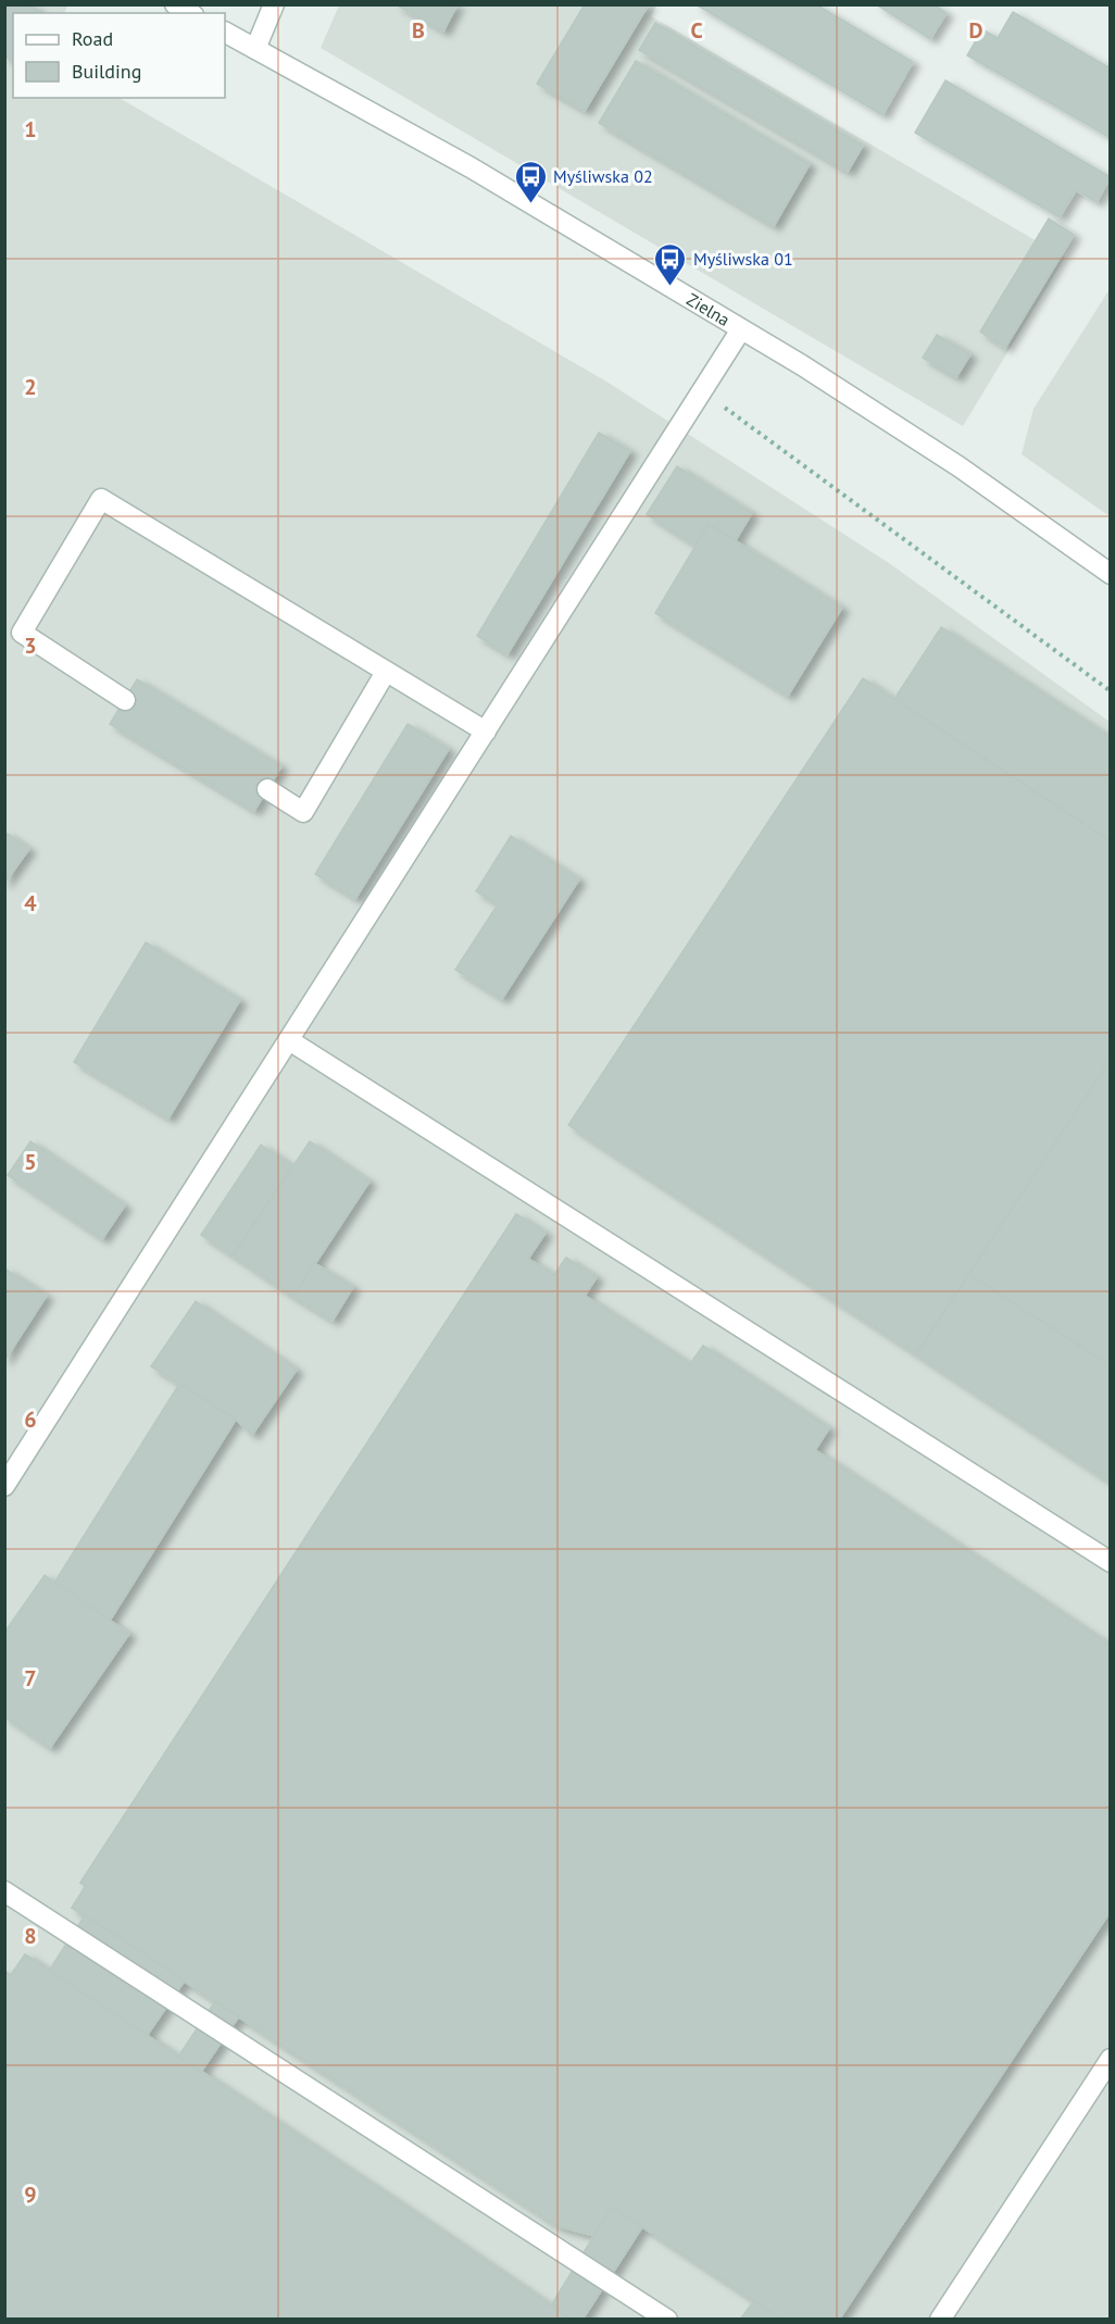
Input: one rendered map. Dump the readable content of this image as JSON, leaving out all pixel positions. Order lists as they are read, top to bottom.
{
  "streets": {
    "street": ["Zielna"]
  },
  "places": {
    "bus stop": ["Myśliwska 02", "Myśliwska 01"]
  },
  "legend": ["Road", "Building"],
  "grid": {
    "columns": ["B", "C", "D"],
    "rows": [
      "1",
      "2",
      "3",
      "4",
      "5",
      "6",
      "7",
      "8",
      "9"
    ]
  }
}
